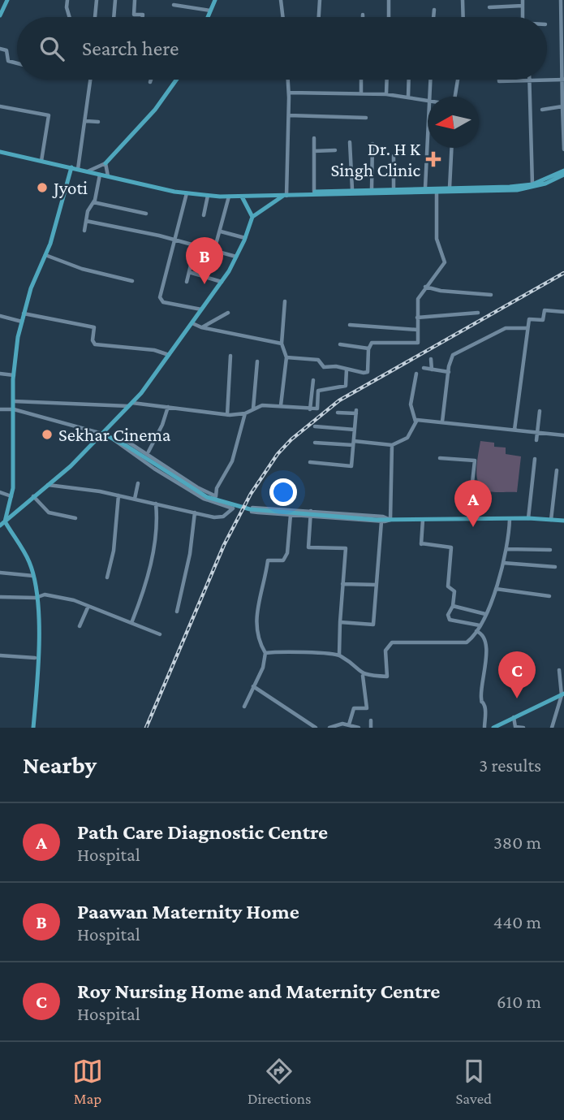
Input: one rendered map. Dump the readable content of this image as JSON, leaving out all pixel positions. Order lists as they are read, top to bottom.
{
  "places": {
    "health": ["Dr. H K Singh Clinic"],
    "other": ["Jyoti", "Sekhar Cinema"]
  },
  "north": "left",
  "page": {
    "search": "Search here",
    "pins": ["B", "A", "C"],
    "heading": ["Nearby", "3 results"],
    "list": [
      {
        "mark": "A",
        "name": "Path Care Diagnostic Centre",
        "note": "Hospital",
        "value": "380 m"
      },
      {
        "mark": "B",
        "name": "Paawan Maternity Home",
        "note": "Hospital",
        "value": "440 m"
      },
      {
        "mark": "C",
        "name": "Roy Nursing Home and Maternity Centre",
        "note": "Hospital",
        "value": "610 m"
      }
    ],
    "nav": ["Map", "Directions", "Saved"]
  }
}
